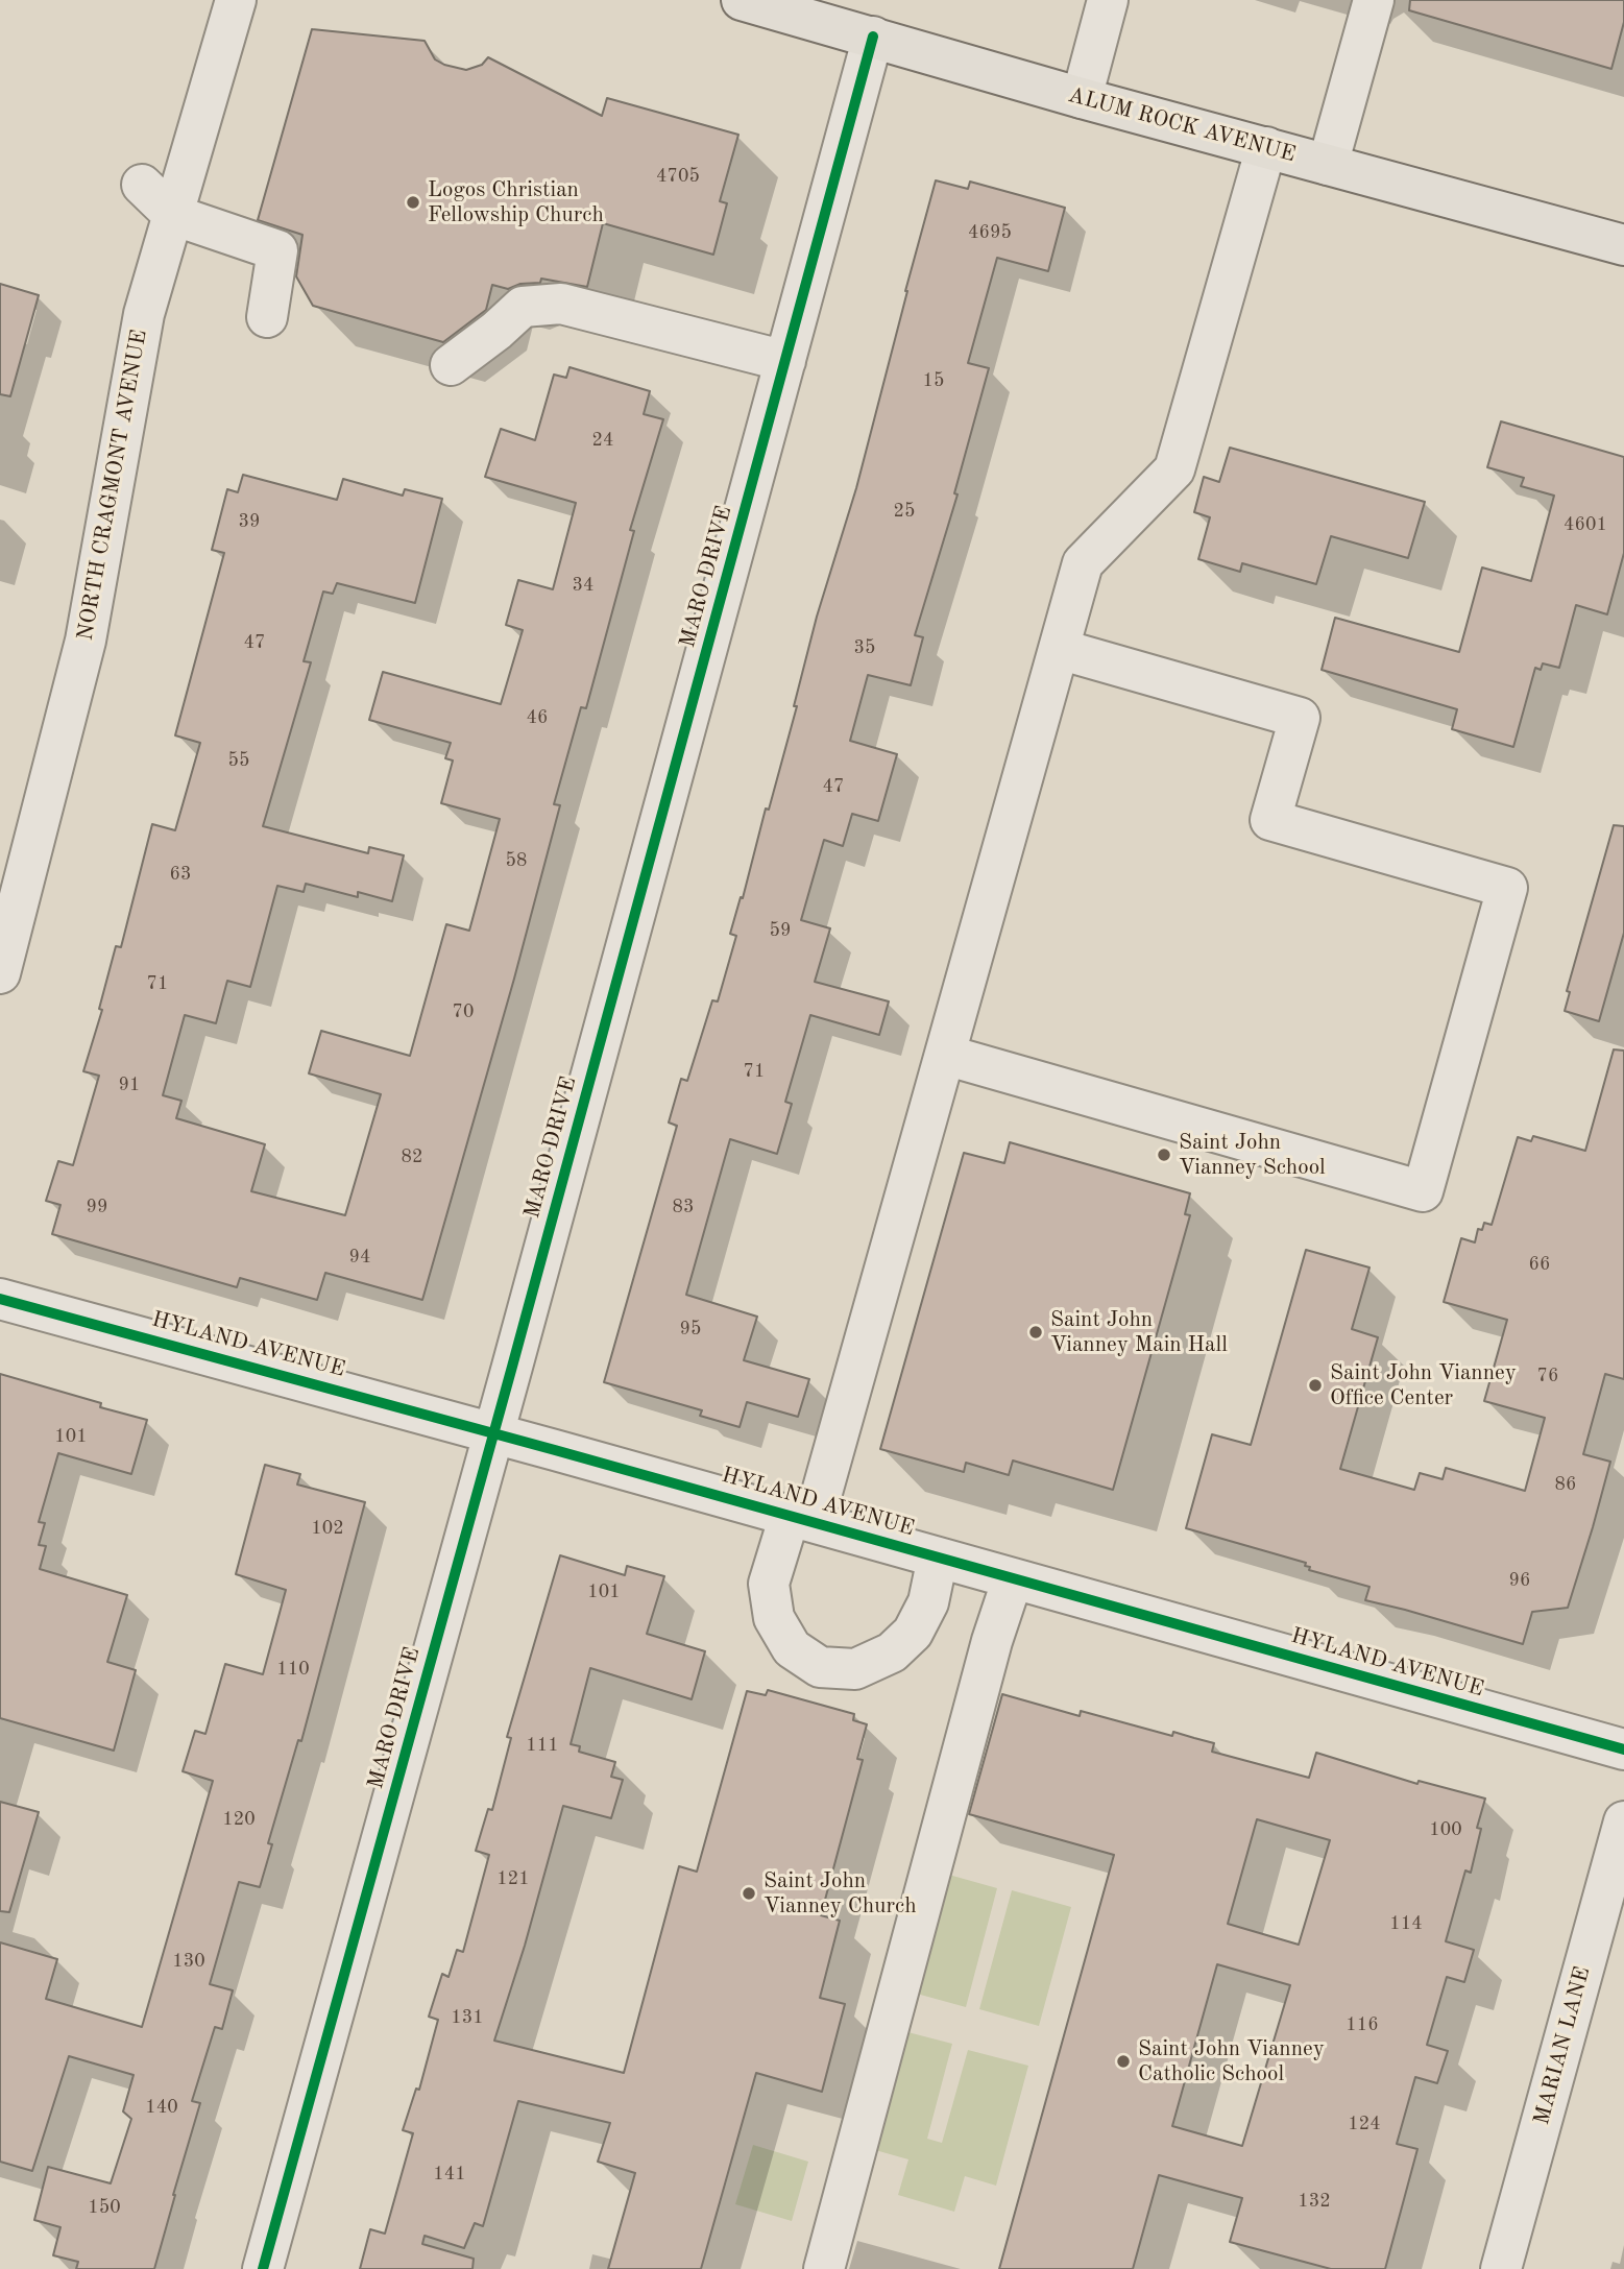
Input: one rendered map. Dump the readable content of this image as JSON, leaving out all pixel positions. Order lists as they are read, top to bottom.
{
  "streets": {
    "main road": ["ALUM ROCK AVENUE"],
    "street": [
      "NORTH CRAGMONT AVENUE",
      "MARO DRIVE",
      "HYLAND AVENUE",
      "MARIAN LANE"
    ]
  },
  "crossings": [
    ["ALUM ROCK AVENUE", "MARO DRIVE"],
    ["MARO DRIVE", "HYLAND AVENUE"]
  ],
  "places": [
    "Logos Christian Fellowship Church",
    "Saint John Vianney School",
    "Saint John Vianney Main Hall",
    "Saint John Vianney Office Center",
    "Saint John Vianney Church",
    "Saint John Vianney Catholic School"
  ],
  "house_numbers": [
    "4705",
    "4695",
    "15",
    "24",
    "25",
    "39",
    "4601",
    "34",
    "47",
    "35",
    "46",
    "55",
    "47",
    "58",
    "63",
    "59",
    "71",
    "70",
    "71",
    "91",
    "82",
    "99",
    "83",
    "94",
    "66",
    "95",
    "76",
    "101",
    "86",
    "102",
    "96",
    "101",
    "110",
    "111",
    "120",
    "100",
    "121",
    "114",
    "130",
    "131",
    "116",
    "140",
    "124",
    "141",
    "132",
    "150"
  ]
}
